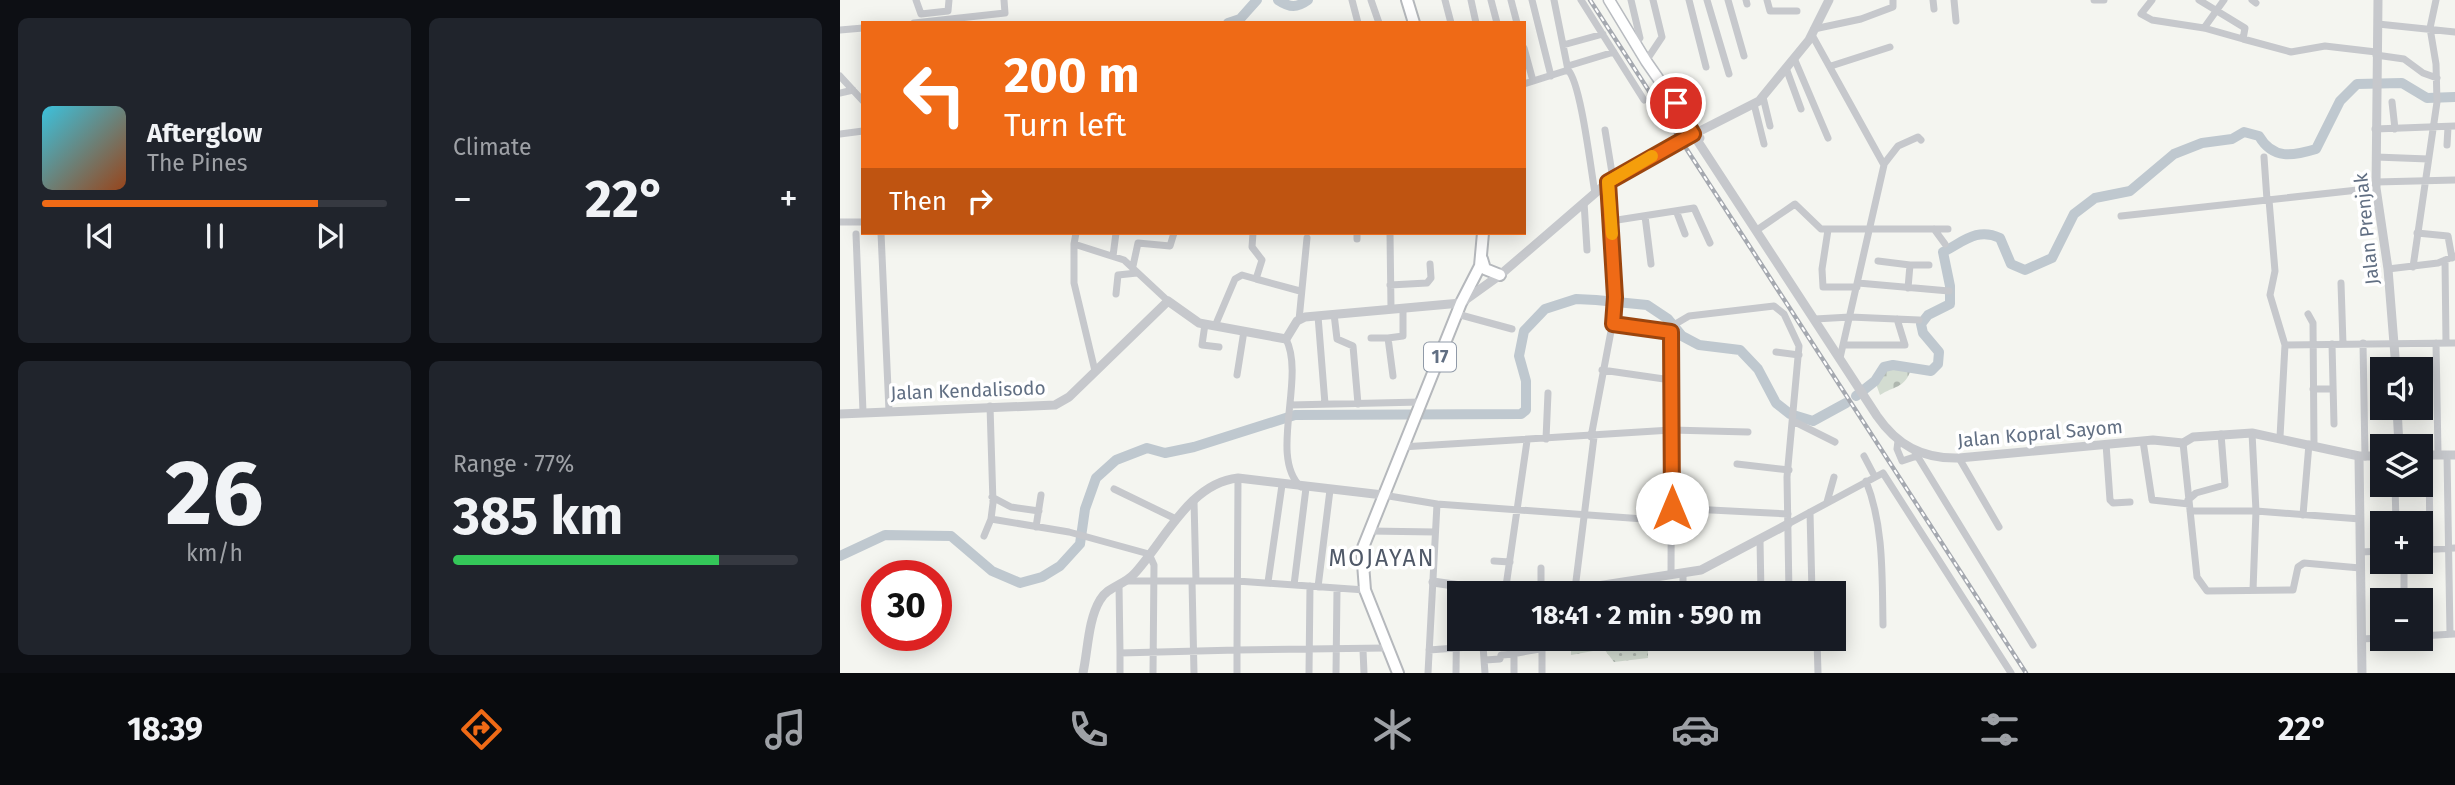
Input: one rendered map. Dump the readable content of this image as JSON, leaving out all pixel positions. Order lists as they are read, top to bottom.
{
  "streets": {
    "highway": ["17"],
    "street": ["Jalan Prenjak", "Jalan Kendalisodo", "Jalan Kopral Sayom"]
  },
  "districts": ["MOJAYAN"],
  "page": {
    "tile": [
      "Climate",
      ["26", "km/h"],
      ["Range · 77%", "385 km"]
    ],
    "turn": ["200 m", "Turn left"],
    "song": ["Afterglow", "The Pines"],
    "then": "Then",
    "heat": ["−", "22°", "+"],
    "map_buttons": ["+", "−"],
    "limit": "30",
    "trip": "18:41 · 2 min · 590 m",
    "tabs": ["18:39", "22°"]
  }
}
